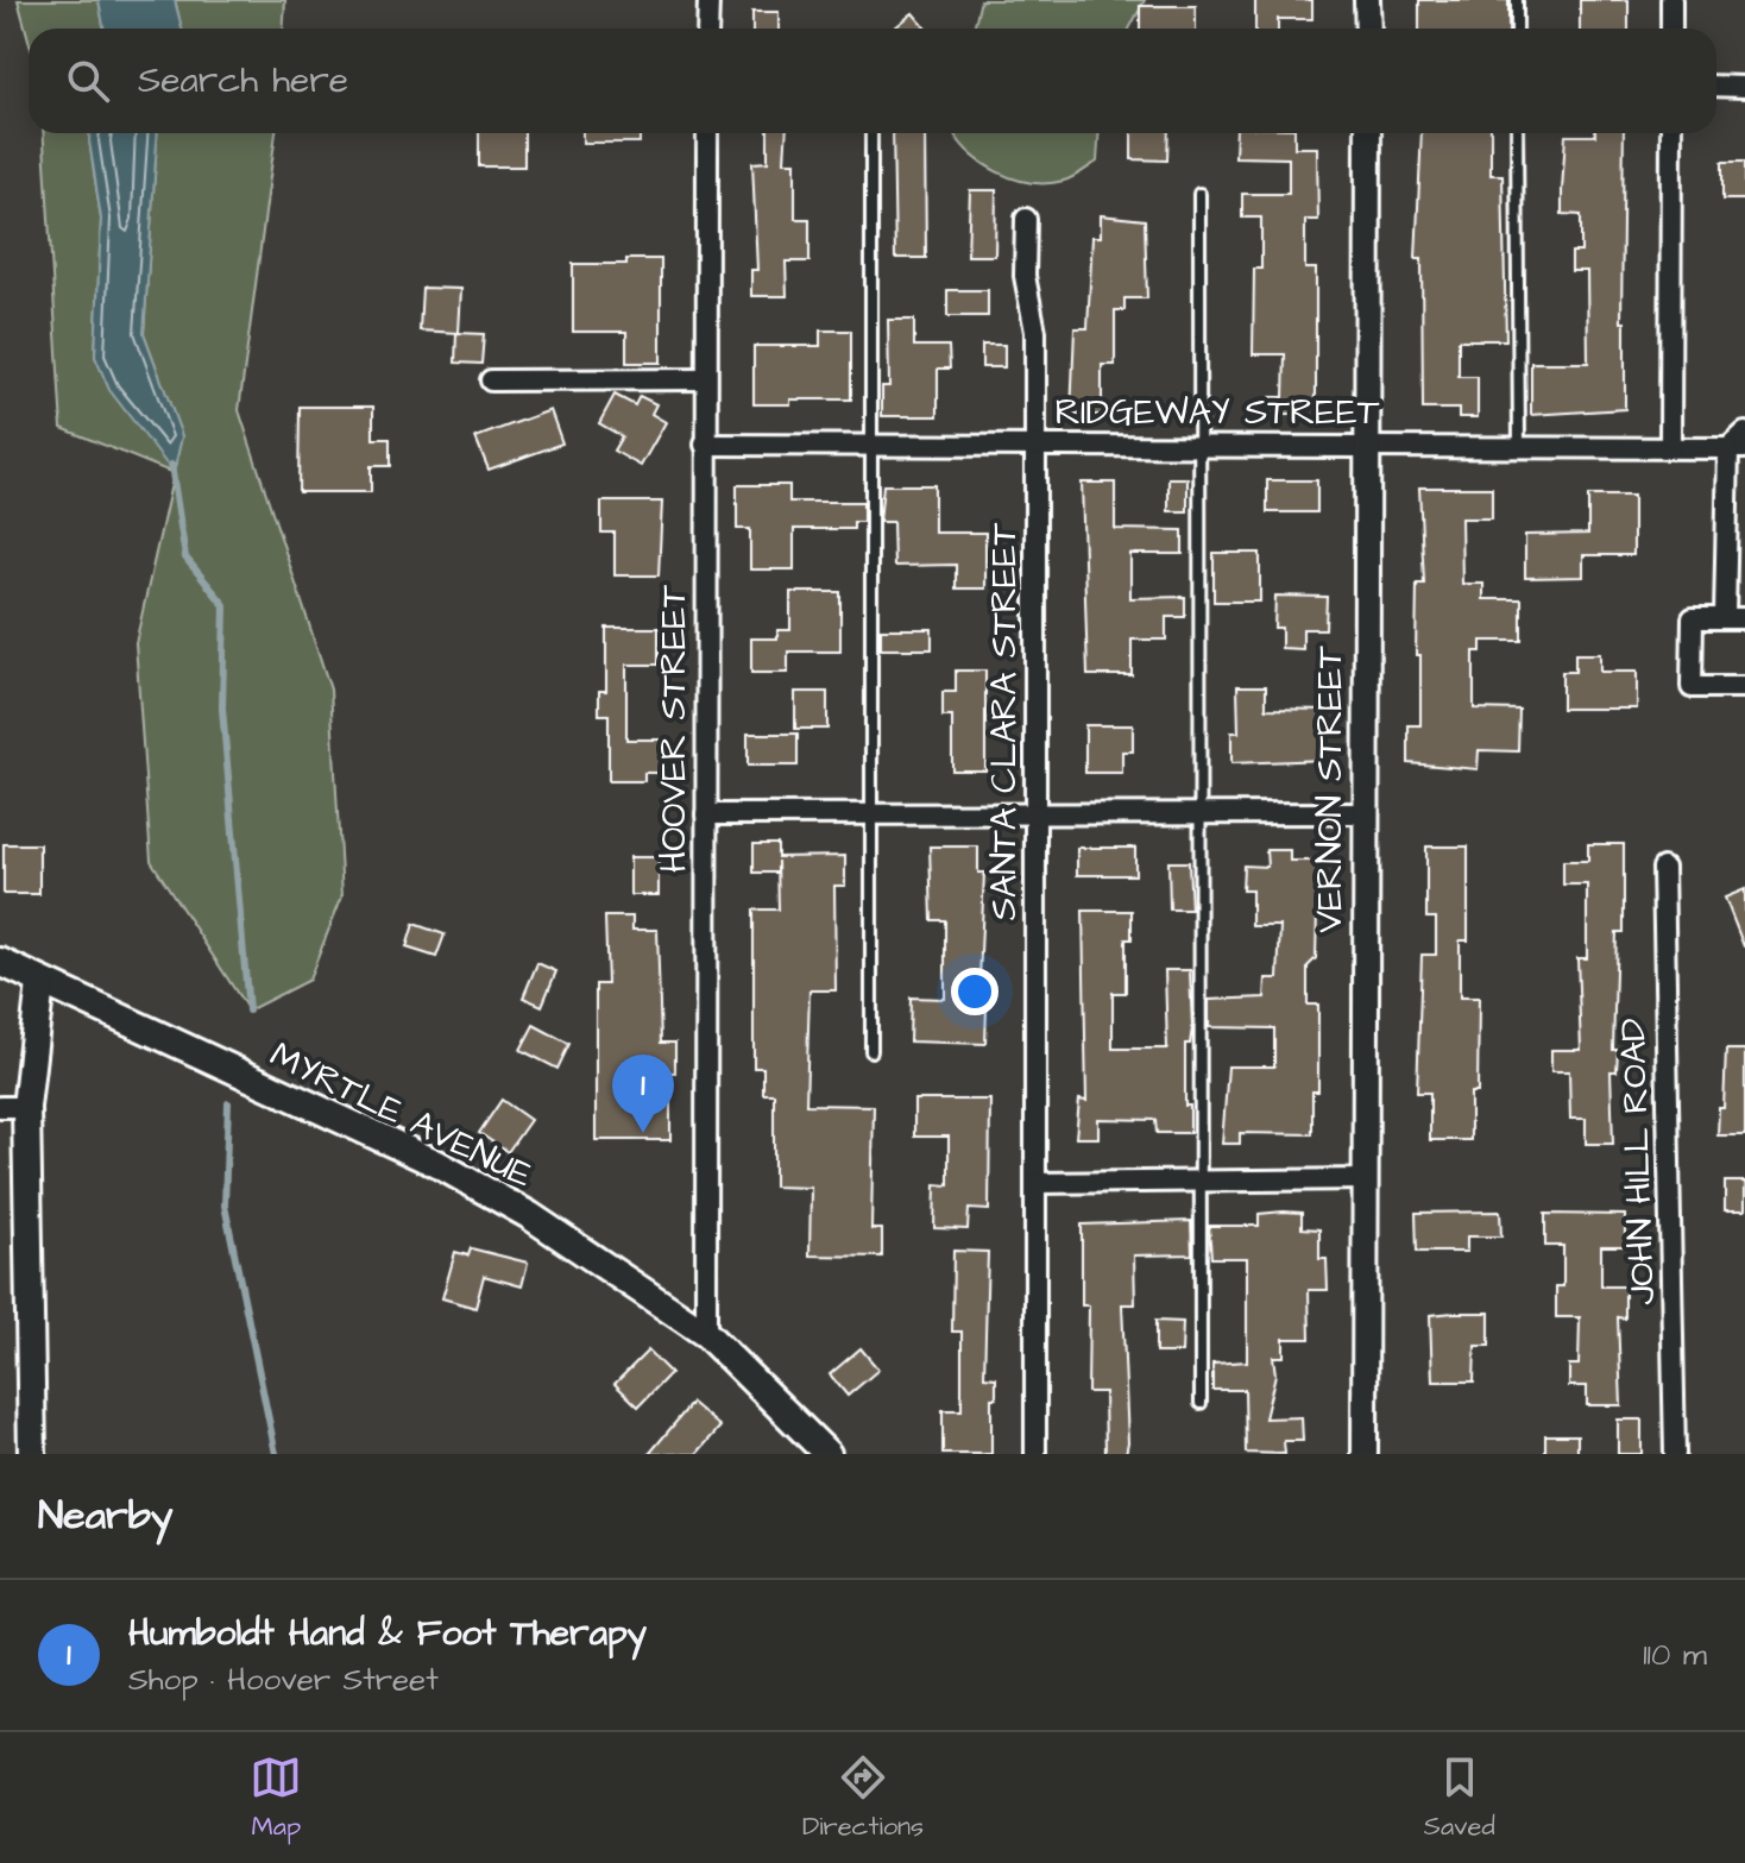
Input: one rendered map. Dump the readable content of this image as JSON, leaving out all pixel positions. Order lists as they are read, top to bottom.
{
  "streets": {
    "main road": ["MYRTLE AVENUE"],
    "street": [
      "RIDGEWAY STREET",
      "SANTA CLARA STREET",
      "HOOVER STREET",
      "VERNON STREET",
      "JOHN HILL ROAD"
    ]
  },
  "crossings": [
    ["RIDGEWAY STREET", "SANTA CLARA STREET"],
    ["RIDGEWAY STREET", "HOOVER STREET"],
    ["RIDGEWAY STREET", "VERNON STREET"],
    ["HOOVER STREET", "MYRTLE AVENUE"]
  ],
  "page": {
    "search": "Search here",
    "pins": "1",
    "heading": "Nearby",
    "list": [
      {
        "mark": "1",
        "name": "Humboldt Hand & Foot Therapy",
        "note": "Shop · Hoover Street",
        "value": "110 m"
      }
    ],
    "nav": ["Map", "Directions", "Saved"]
  }
}
